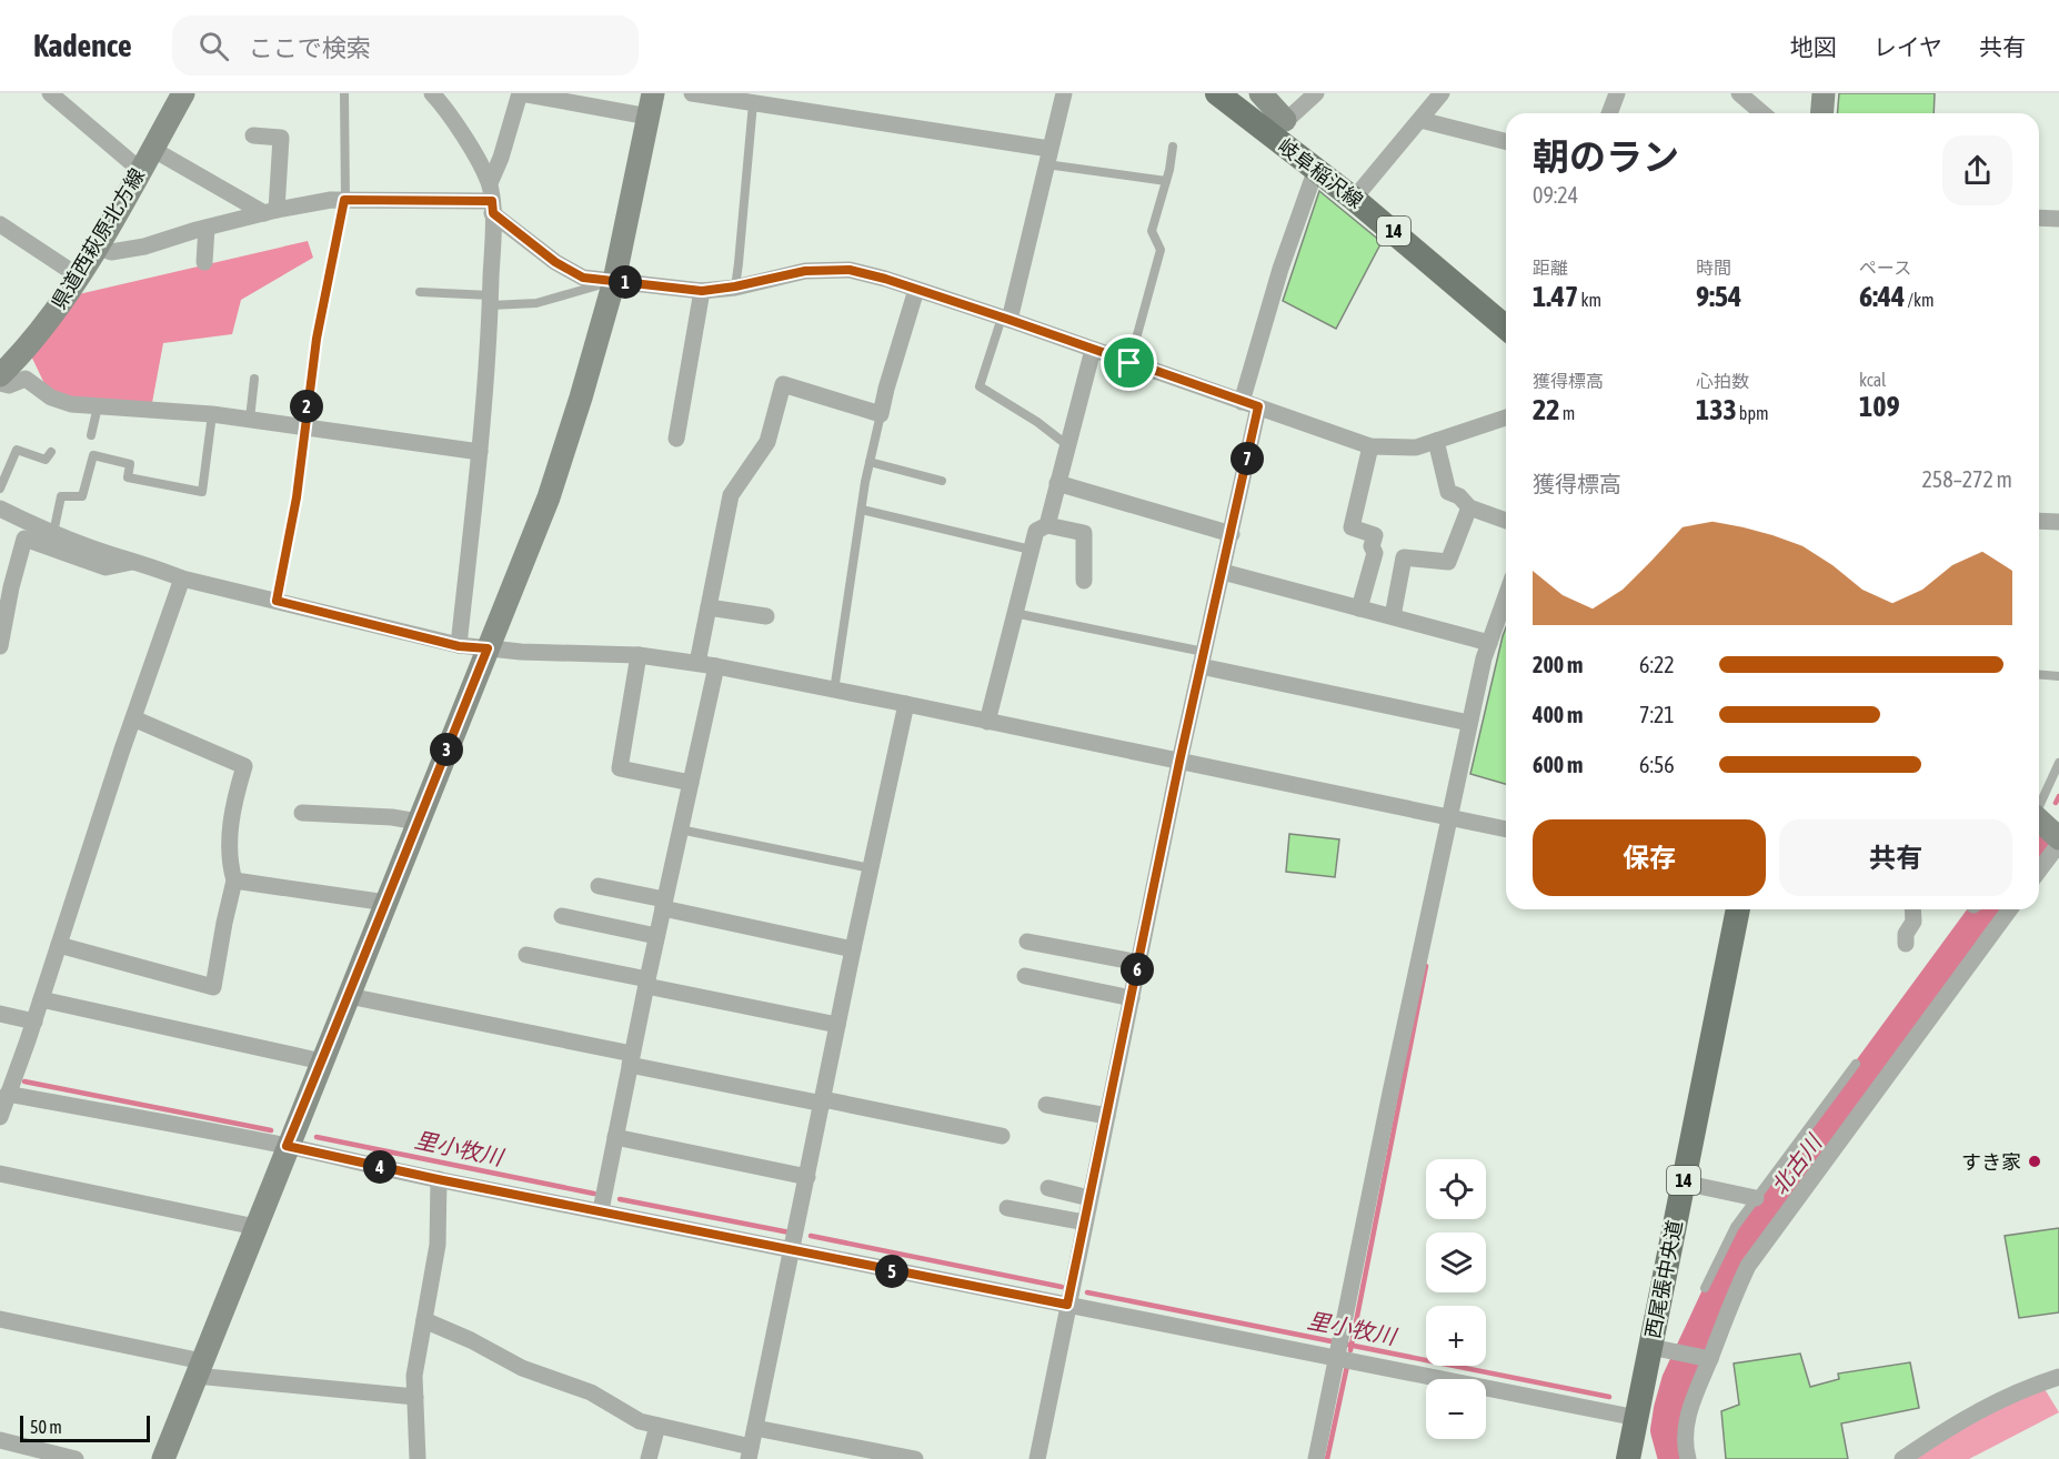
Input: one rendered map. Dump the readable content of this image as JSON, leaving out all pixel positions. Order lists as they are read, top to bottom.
{
  "streets": {
    "main road": ["岐阜稲沢線", "14", "西尾張中央道"],
    "street": ["県道西萩原北方線"]
  },
  "water": ["里小牧川", "北古川"],
  "places": ["すき家"],
  "scale_bar": "50 m",
  "page": {
    "header": "Kadence",
    "search": "ここで検索",
    "nav": ["地図", "レイヤ", "共有"],
    "heading": ["朝のラン", "09:24"],
    "stats": [
      ["距離", "1.47 km"],
      ["時間", "9:54"],
      ["ペース", "6:44 /km"],
      ["獲得標高", "22 m"],
      ["心拍数", "133 bpm"],
      ["kcal", "109"]
    ],
    "pins": [
      "1",
      "2",
      "7",
      "3",
      "6",
      "4",
      "5"
    ],
    "chart": ["獲得標高", "258–272 m"],
    "list": [
      {
        "name": "200 m",
        "note": "6:22"
      },
      {
        "name": "400 m",
        "note": "7:21"
      },
      {
        "name": "600 m",
        "note": "6:56"
      }
    ],
    "buttons": ["保存", "共有"],
    "map_buttons": ["+", "−"],
    "scale": "50 m"
  }
}
